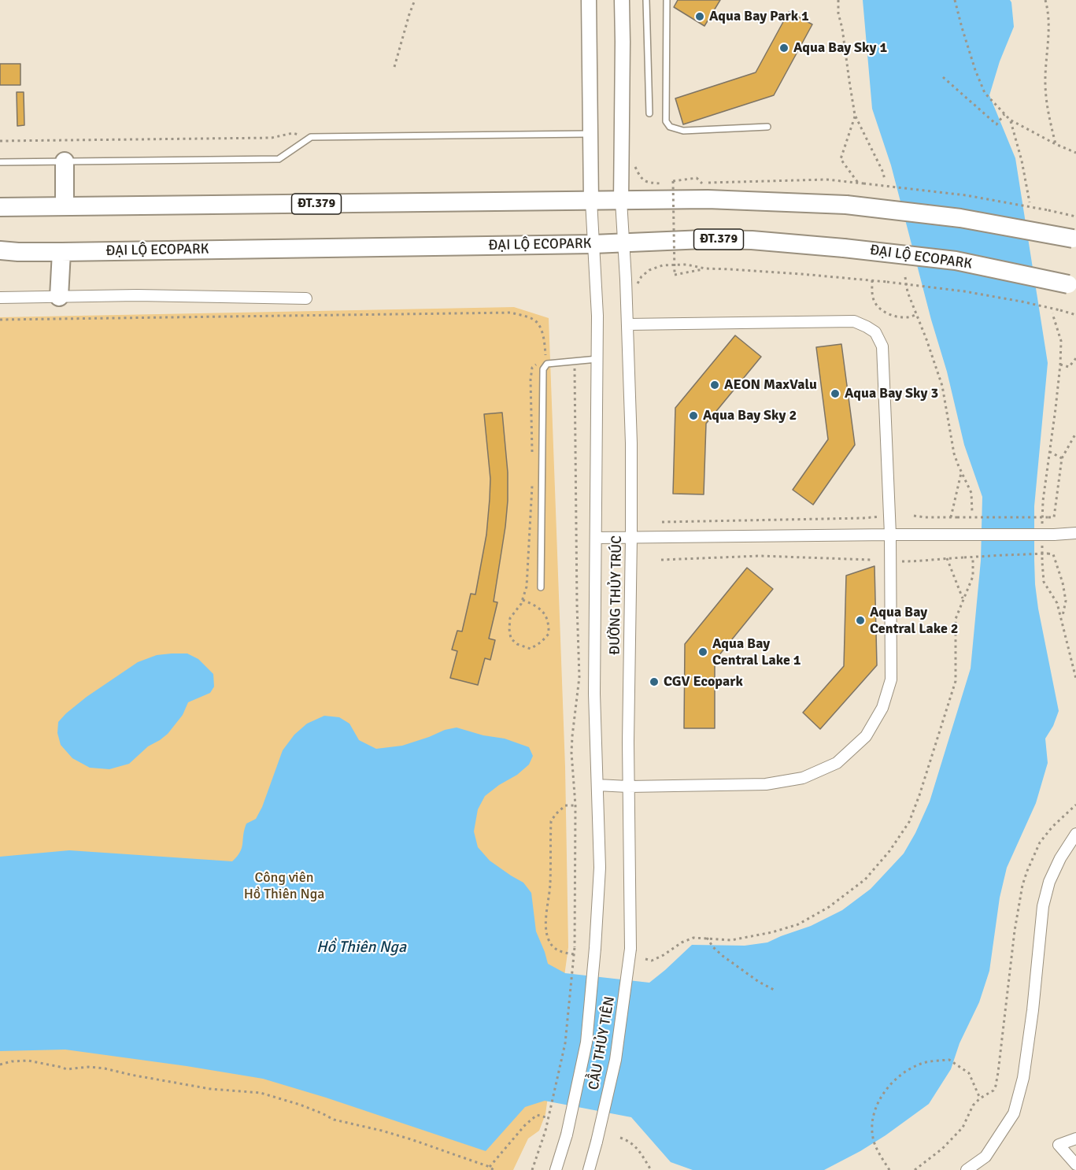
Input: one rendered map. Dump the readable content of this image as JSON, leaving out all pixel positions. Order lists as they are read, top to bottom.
{
  "streets": {
    "highway": ["ĐT.379", "ĐẠI LỘ ECOPARK"],
    "street": ["ĐƯỜNG THỦY TRÚC", "CẦU THỦY TIÊN"]
  },
  "crossings": [
    ["ĐT.379", "ĐƯỜNG THỦY TRÚC"],
    ["ĐẠI LỘ ECOPARK", "ĐƯỜNG THỦY TRÚC"],
    ["ĐƯỜNG THỦY TRÚC", "CẦU THỦY TIÊN"]
  ],
  "water": ["Hồ Thiên Nga"],
  "parks": ["Công viên Hồ Thiên Nga"],
  "places": [
    "Aqua Bay Park 1",
    "Aqua Bay Sky 1",
    "AEON MaxValu",
    "Aqua Bay Sky 3",
    "Aqua Bay Sky 2",
    "Aqua Bay Central Lake 2",
    "Aqua Bay Central Lake 1",
    "CGV Ecopark"
  ]
}
